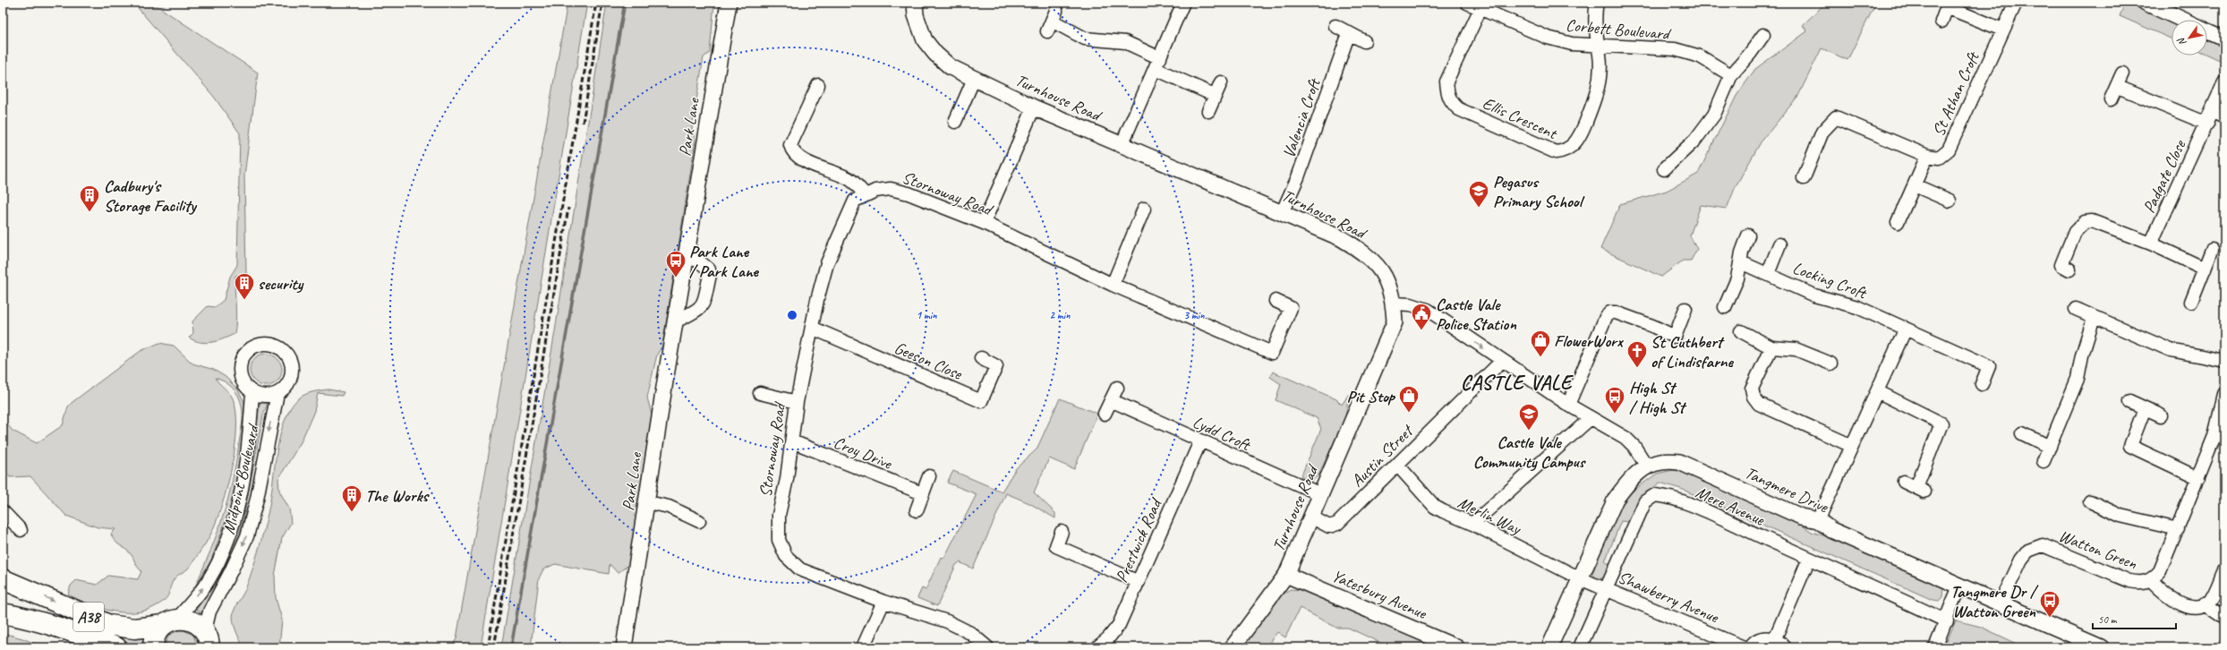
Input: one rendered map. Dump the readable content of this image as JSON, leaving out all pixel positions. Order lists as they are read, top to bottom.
{
  "streets": {
    "highway": ["A38"],
    "street": [
      "Corbett Boulevard",
      "St Athan Croft",
      "Turnhouse Road",
      "Ellis Crescent",
      "Valencia Croft",
      "Park Lane",
      "Padgate Close",
      "Stornoway Road",
      "Locking Croft",
      "Geeson Close",
      "Lydd Croft",
      "Croy Drive",
      "Austin Street",
      "Midpoint Boulevard",
      "Tangmere Drive",
      "Mere Avenue",
      "Merlin Way",
      "Prestwick Road",
      "Watton Green",
      "Yatesbury Avenue",
      "Shawberry Avenue"
    ]
  },
  "crossings": [
    ["Corbett Boulevard", "Ellis Crescent"],
    ["Turnhouse Road", "Valencia Croft"],
    ["Turnhouse Road", "Lydd Croft"],
    ["Turnhouse Road", "Austin Street"],
    ["Turnhouse Road", "Yatesbury Avenue"],
    ["Stornoway Road", "Geeson Close"],
    ["Stornoway Road", "Croy Drive"],
    ["Lydd Croft", "Prestwick Road"],
    ["Austin Street", "Merlin Way"],
    ["Midpoint Boulevard", "A38"],
    ["Tangmere Drive", "Merlin Way"],
    ["Tangmere Drive", "Watton Green"],
    ["Tangmere Drive", "Shawberry Avenue"],
    ["Mere Avenue", "Shawberry Avenue"],
    ["Merlin Way", "Shawberry Avenue"]
  ],
  "districts": ["CASTLE VALE"],
  "places": {
    "school or university": ["Pegasus Primary School", "Castle Vale Community Campus"],
    "building": ["Cadbury's Storage Facility", "security", "The Works"],
    "bus stop": ["Park Lane / Park Lane", "High St / High St", "Tangmere Dr / Watton Green"],
    "public building": ["Castle Vale Police Station"],
    "shop": ["FlowerWorx", "Pit Stop"],
    "church": ["St Cuthbert of Lindisfarne"]
  },
  "scale_bar": "50 m",
  "north": "bottom left",
  "rings": ["1 min", "2 min", "3 min"]
}
